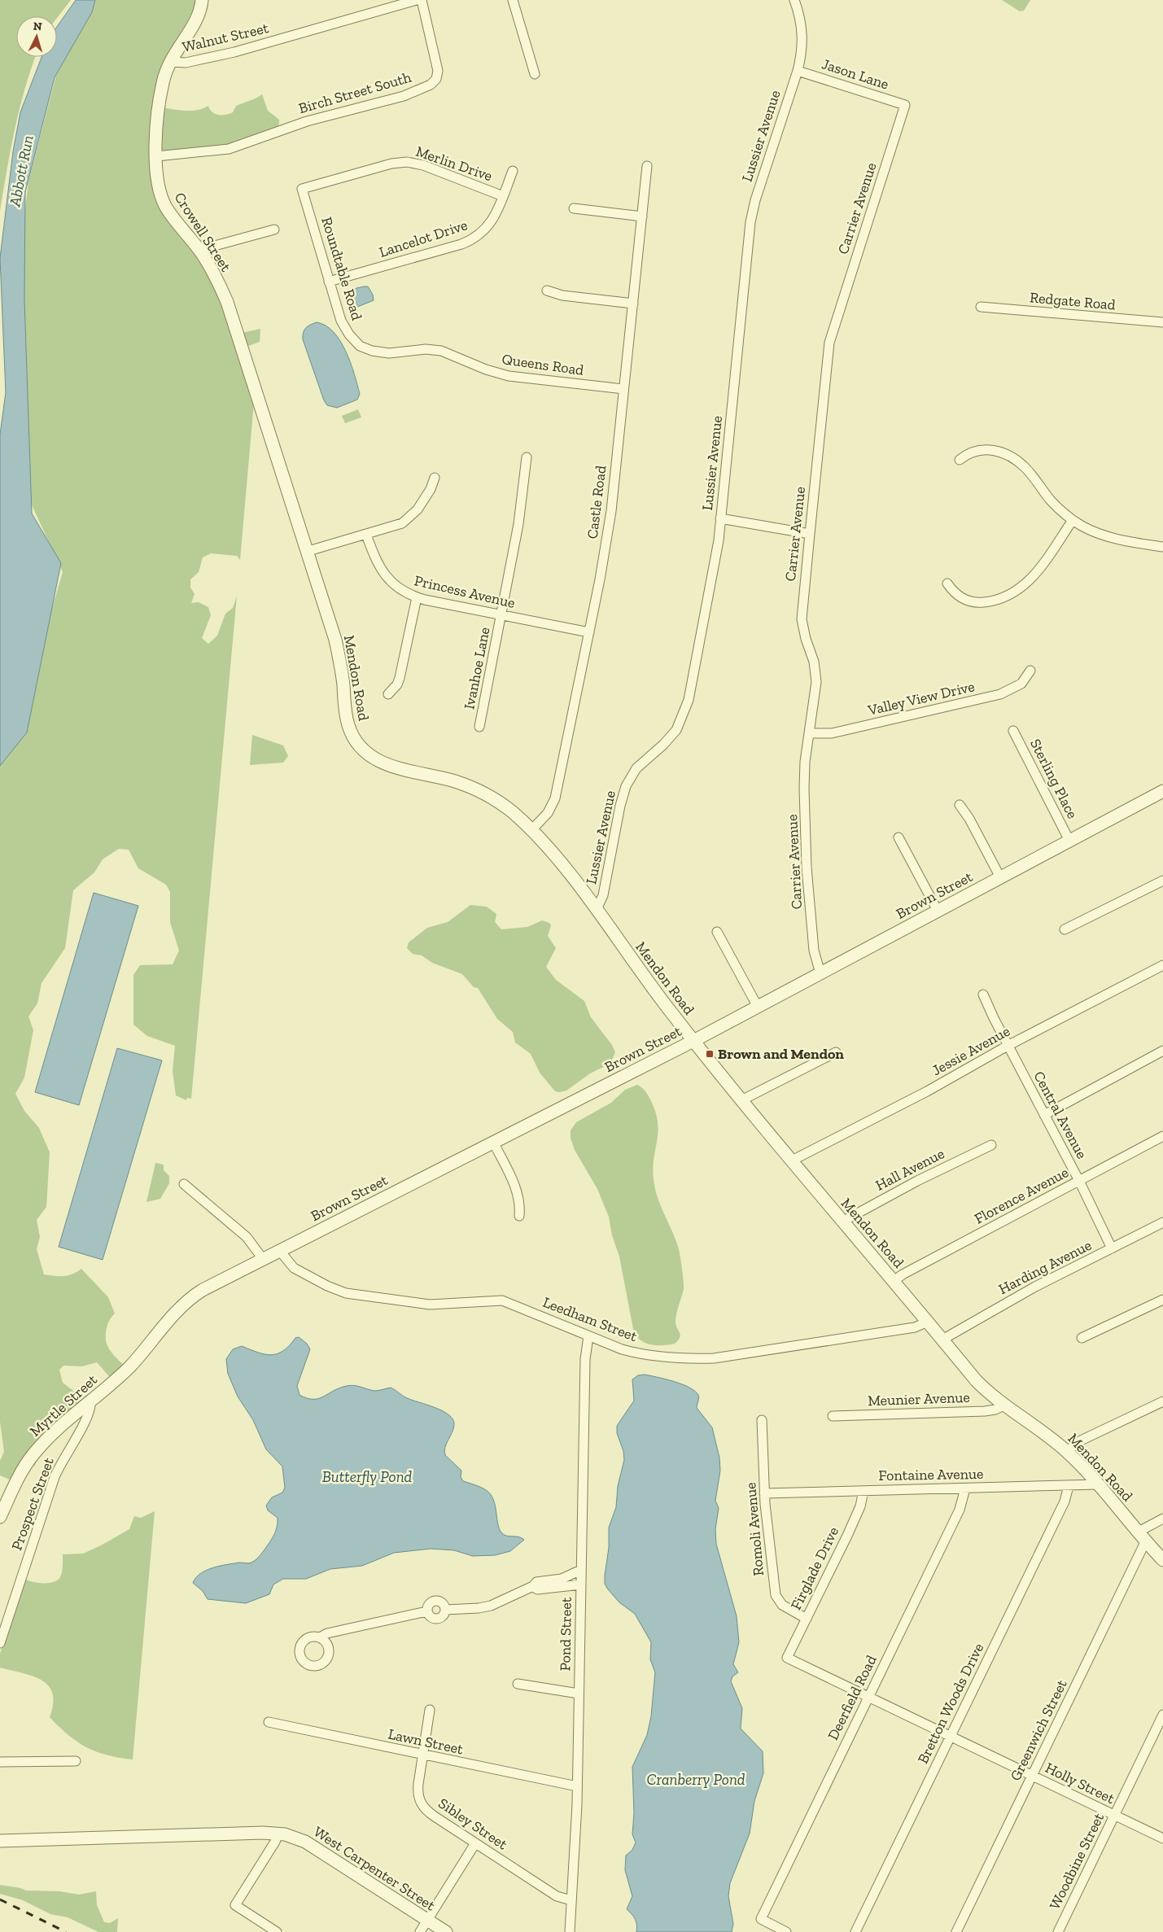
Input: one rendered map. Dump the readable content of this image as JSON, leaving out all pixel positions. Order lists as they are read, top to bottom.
{
  "streets": {
    "street": [
      "Walnut Street",
      "Jason Lane",
      "Birch Street South",
      "Lussier Avenue",
      "Merlin Drive",
      "Carrier Avenue",
      "Crowell Street",
      "Lancelot Drive",
      "Roundtable Road",
      "Redgate Road",
      "Queens Road",
      "Castle Road",
      "Princess Avenue",
      "Ivanhoe Lane",
      "Mendon Road",
      "Valley View Drive",
      "Sterling Place",
      "Brown Street",
      "Jessie Avenue",
      "Central Avenue",
      "Hall Avenue",
      "Florence Avenue",
      "Harding Avenue",
      "Leedham Street",
      "Meunier Avenue",
      "Myrtle Street",
      "Fontaine Avenue",
      "Prospect Street",
      "Romoli Avenue",
      "Firglade Drive",
      "Pond Street",
      "Deerfield Road",
      "Bretton Woods Drive",
      "Greenwich Street",
      "Lawn Street",
      "Holly Street",
      "Sibley Street",
      "Woodbine Street",
      "West Carpenter Street"
    ]
  },
  "crossings": [
    ["Walnut Street", "Crowell Street"],
    ["Jason Lane", "Lussier Avenue"],
    ["Jason Lane", "Carrier Avenue"],
    ["Birch Street South", "Crowell Street"],
    ["Lussier Avenue", "Mendon Road"],
    ["Merlin Drive", "Lancelot Drive"],
    ["Merlin Drive", "Roundtable Road"],
    ["Carrier Avenue", "Valley View Drive"],
    ["Carrier Avenue", "Brown Street"],
    ["Crowell Street", "Mendon Road"],
    ["Lancelot Drive", "Roundtable Road"],
    ["Roundtable Road", "Queens Road"],
    ["Queens Road", "Castle Road"],
    ["Castle Road", "Princess Avenue"],
    ["Castle Road", "Mendon Road"],
    ["Princess Avenue", "Ivanhoe Lane"],
    ["Mendon Road", "Brown Street"],
    ["Mendon Road", "Jessie Avenue"],
    ["Mendon Road", "Hall Avenue"],
    ["Mendon Road", "Florence Avenue"],
    ["Mendon Road", "Harding Avenue"],
    ["Mendon Road", "Leedham Street"],
    ["Mendon Road", "Meunier Avenue"],
    ["Mendon Road", "Fontaine Avenue"],
    ["Mendon Road", "Greenwich Street"],
    ["Sterling Place", "Brown Street"],
    ["Brown Street", "Leedham Street"],
    ["Brown Street", "Myrtle Street"],
    ["Jessie Avenue", "Central Avenue"],
    ["Central Avenue", "Florence Avenue"],
    ["Central Avenue", "Harding Avenue"],
    ["Leedham Street", "Pond Street"],
    ["Myrtle Street", "Prospect Street"],
    ["Fontaine Avenue", "Romoli Avenue"],
    ["Fontaine Avenue", "Firglade Drive"],
    ["Fontaine Avenue", "Deerfield Road"],
    ["Fontaine Avenue", "Bretton Woods Drive"],
    ["Romoli Avenue", "Firglade Drive"],
    ["Firglade Drive", "Holly Street"],
    ["Pond Street", "Lawn Street"],
    ["Pond Street", "Sibley Street"],
    ["Deerfield Road", "Holly Street"],
    ["Bretton Woods Drive", "Holly Street"],
    ["Greenwich Street", "Holly Street"],
    ["Lawn Street", "Sibley Street"],
    ["Holly Street", "Woodbine Street"]
  ],
  "water": ["Abbott Run", "Butterfly Pond", "Cranberry Pond"],
  "places": {
    "transit": ["Brown and Mendon"]
  },
  "north": "top"
}
